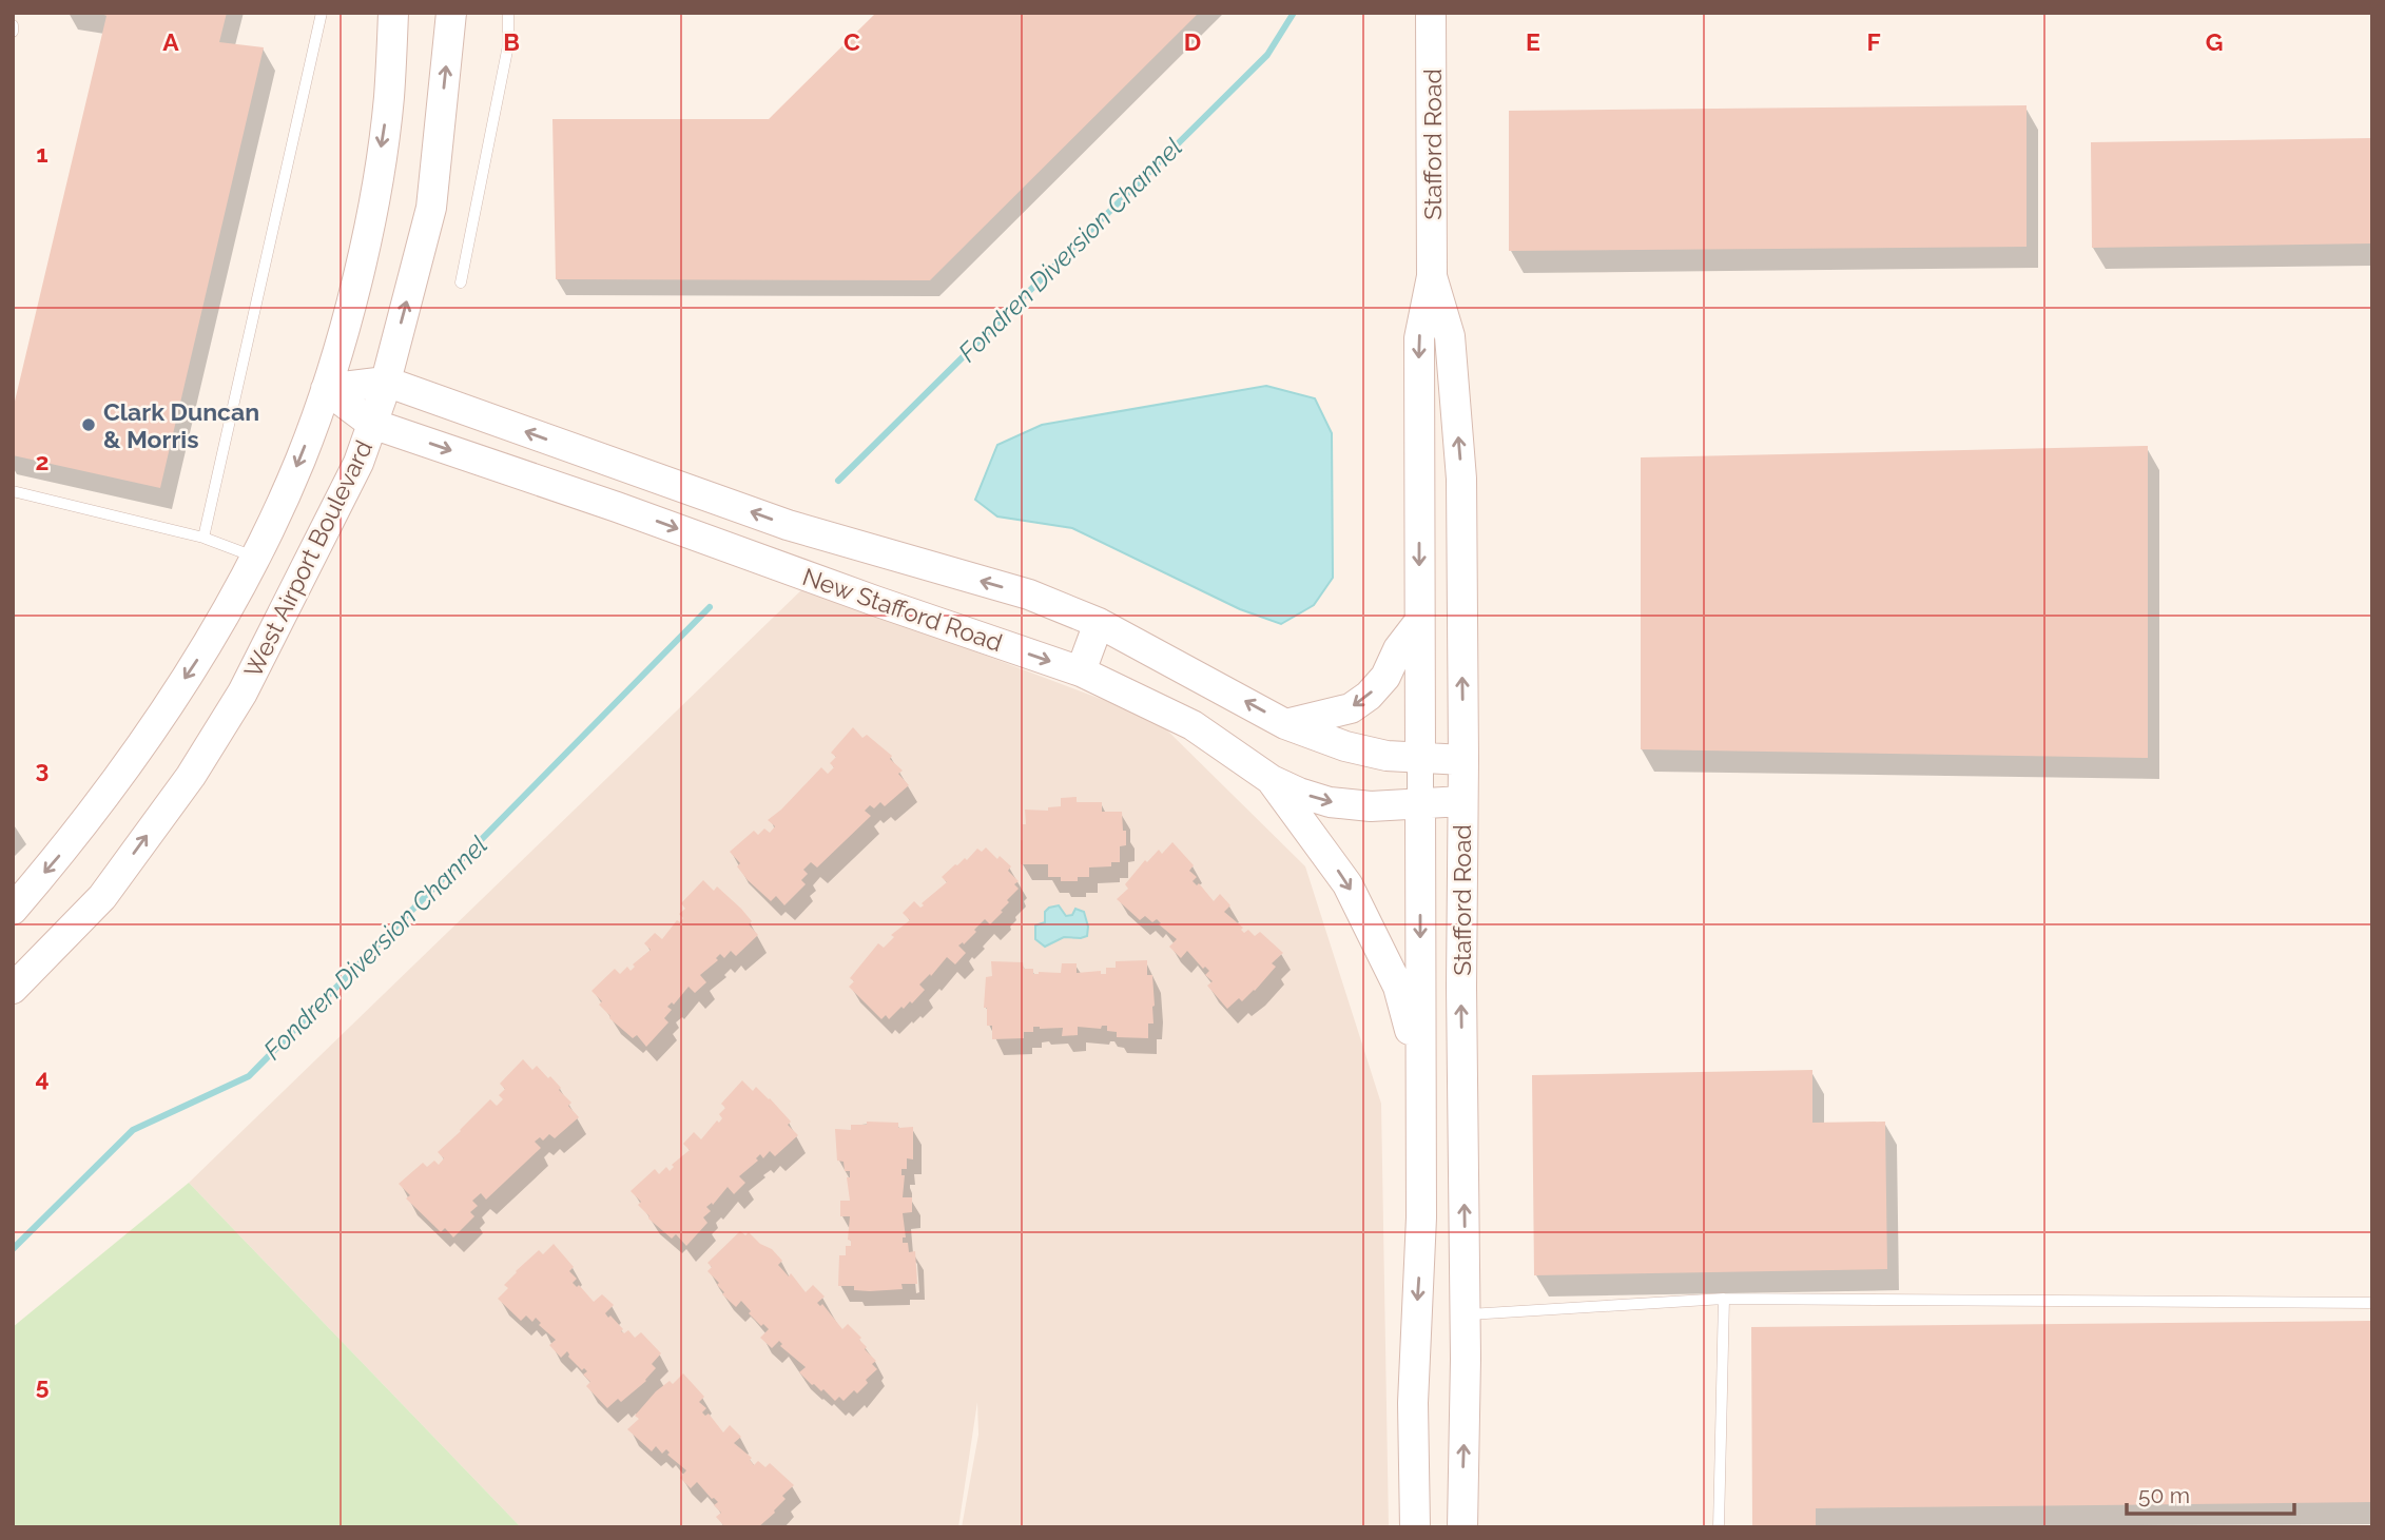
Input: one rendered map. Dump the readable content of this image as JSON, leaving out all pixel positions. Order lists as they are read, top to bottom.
{
  "streets": {
    "main road": ["Stafford Road", "West Airport Boulevard", "New Stafford Road"]
  },
  "crossings": [
    ["Stafford Road", "New Stafford Road"],
    ["West Airport Boulevard", "New Stafford Road"]
  ],
  "water": ["Fondren Diversion Channel"],
  "places": ["Clark Duncan & Morris"],
  "scale_bar": "50 m",
  "grid": {
    "columns": [
      "A",
      "B",
      "C",
      "D",
      "E",
      "F",
      "G"
    ],
    "rows": [
      "1",
      "2",
      "3",
      "4",
      "5"
    ]
  }
}
